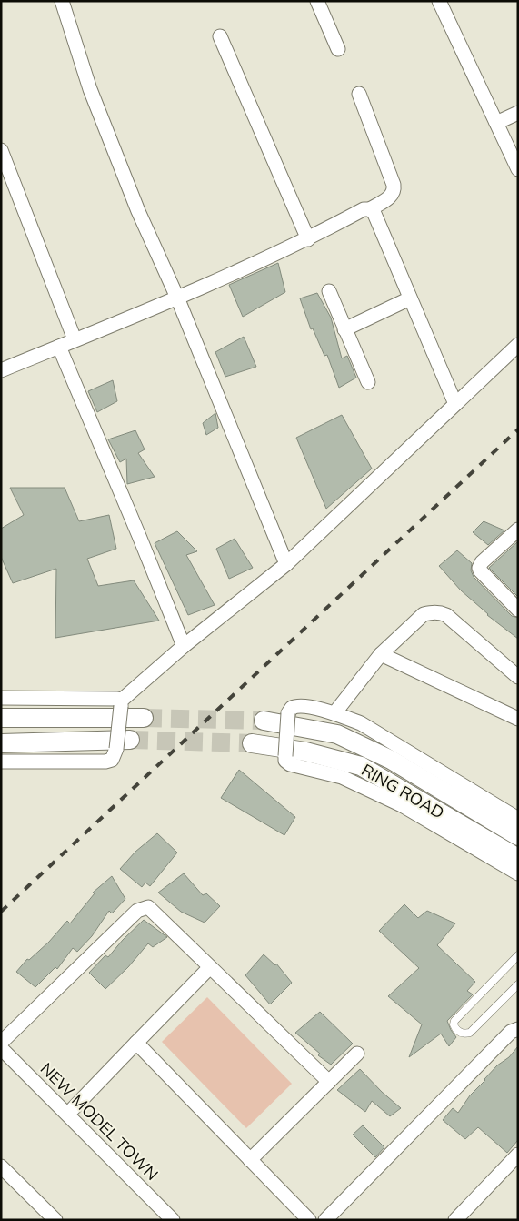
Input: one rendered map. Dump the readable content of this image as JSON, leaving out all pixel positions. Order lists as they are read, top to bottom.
{
  "streets": {
    "street": ["RING ROAD", "NEW MODEL TOWN"]
  }
}
